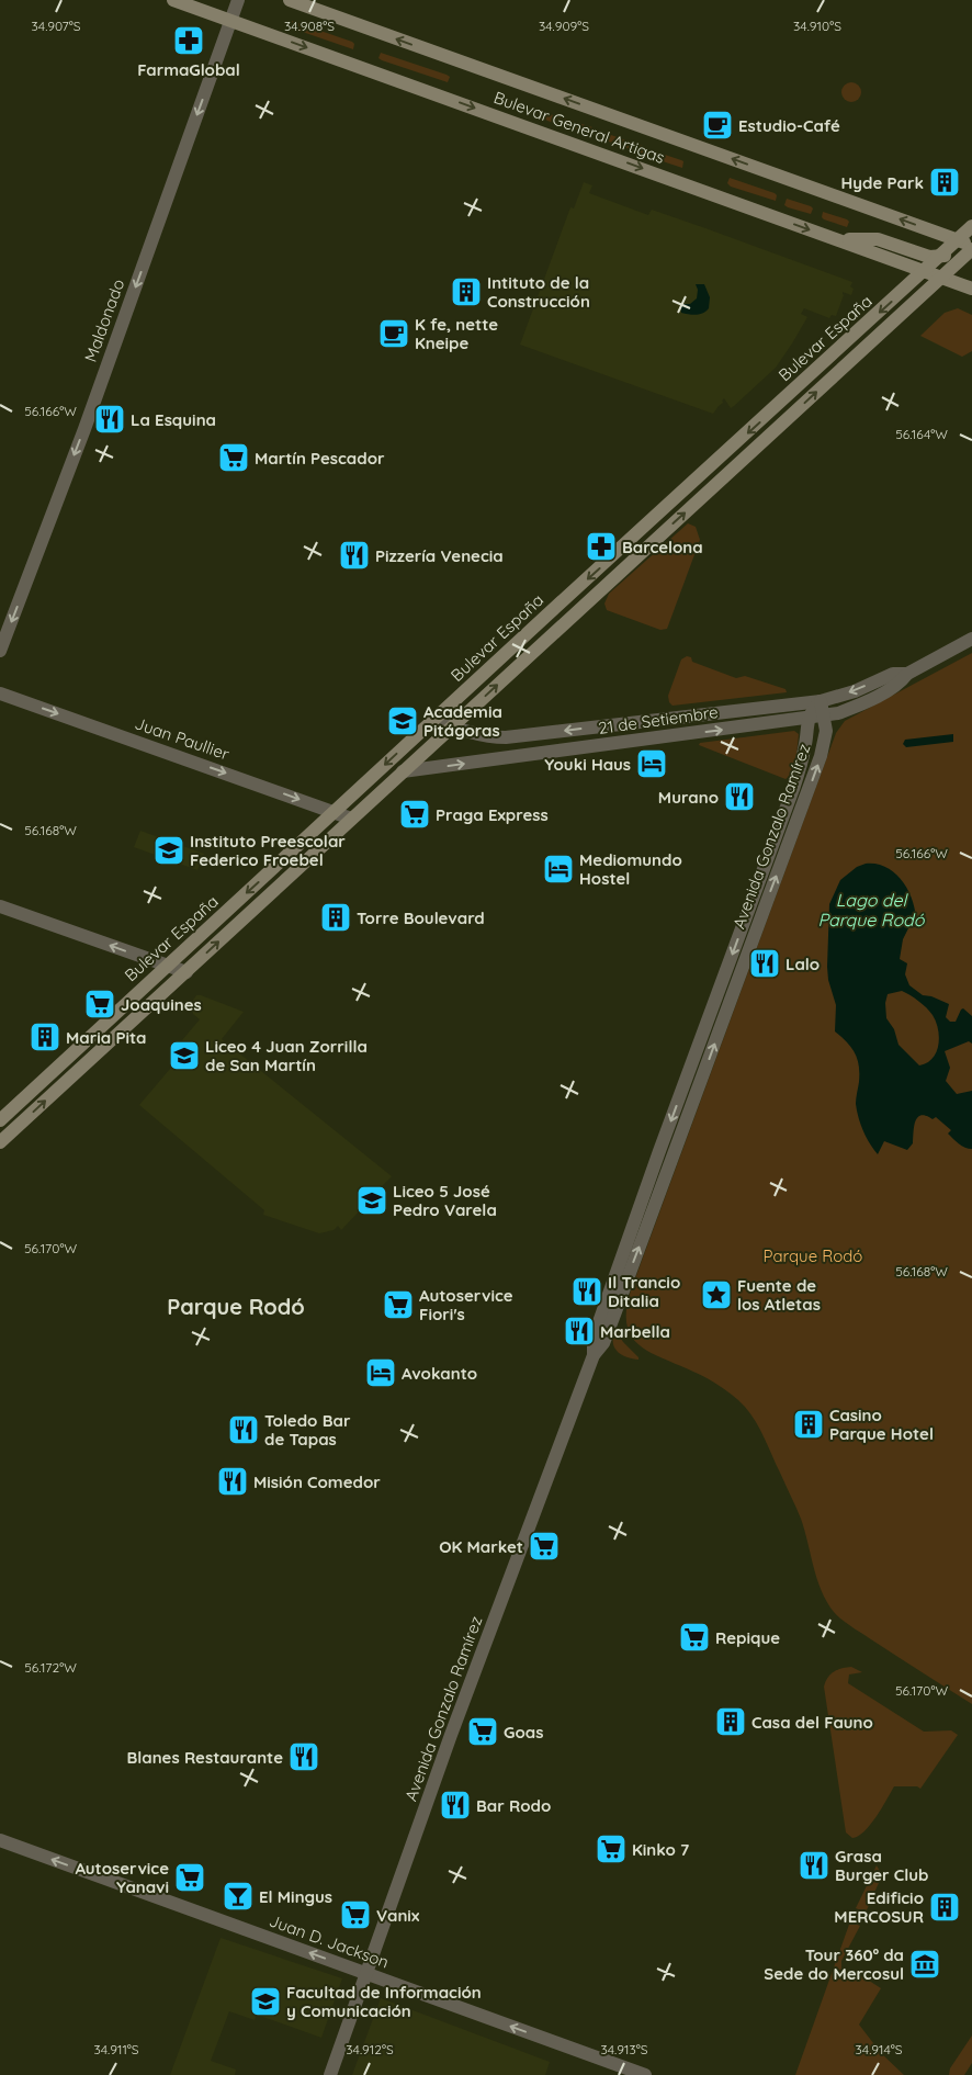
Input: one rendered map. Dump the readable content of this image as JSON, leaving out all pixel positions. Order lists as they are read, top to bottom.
{
  "streets": {
    "main road": ["Bulevar General Artigas", "Bulevar España"],
    "street": [
      "Maldonado",
      "21 de Setiembre",
      "Juan Paullier",
      "Avenida Gonzalo Ramírez",
      "Juan D. Jackson"
    ]
  },
  "crossings": [
    ["Bulevar General Artigas", "Maldonado"],
    ["Bulevar General Artigas", "Bulevar España"],
    ["Bulevar España", "21 de Setiembre"],
    ["Bulevar España", "Juan Paullier"],
    ["21 de Setiembre", "Avenida Gonzalo Ramírez"],
    ["Avenida Gonzalo Ramírez", "Juan D. Jackson"]
  ],
  "one_way": ["Maldonado", "Juan Paullier", "Juan D. Jackson"],
  "districts": ["Parque Rodó"],
  "water": ["Lago del Parque Rodó"],
  "parks": ["Parque Rodó"],
  "places": {
    "pharmacy": ["FarmaGlobal", "Barcelona"],
    "cafe": ["Estudio-Café", "K fe, nette Kneipe"],
    "building": [
      "Hyde Park",
      "Intituto de la Construcción",
      "Torre Boulevard",
      "Maria Pita",
      "Casino Parque Hotel",
      "Casa del Fauno",
      "Edificio MERCOSUR"
    ],
    "restaurant": [
      "La Esquina",
      "Pizzería Venecia",
      "Murano",
      "Lalo",
      "Il Trancio Ditalia",
      "Marbella",
      "Toledo Bar de Tapas",
      "Misión Comedor",
      "Blanes Restaurante",
      "Bar Rodo",
      "Grasa Burger Club"
    ],
    "supermarket": [
      "Martín Pescador",
      "Praga Express",
      "Joaquines",
      "Autoservice Fiori's",
      "OK Market",
      "Repique",
      "Goas",
      "Kinko 7",
      "Autoservice Yanavi",
      "Vanix"
    ],
    "school or university": [
      "Academia Pitágoras",
      "Instituto Preescolar Federico Froebel",
      "Liceo 4 Juan Zorrilla de San Martín",
      "Liceo 5 José Pedro Varela",
      "Facultad de Información y Comunicación"
    ],
    "hotel": ["Youki Haus", "Mediomundo Hostel", "Avokanto"],
    "place": ["Fuente de los Atletas"],
    "bar": ["El Mingus"],
    "museum": ["Tour 360º da Sede do Mercosul"]
  },
  "coordinates": [
    "34.907°S",
    "34.908°S",
    "34.909°S",
    "34.910°S",
    "56.166°W",
    "56.164°W",
    "56.168°W",
    "56.170°W",
    "56.172°W",
    "34.911°S",
    "34.912°S",
    "34.913°S",
    "34.914°S"
  ]
}
